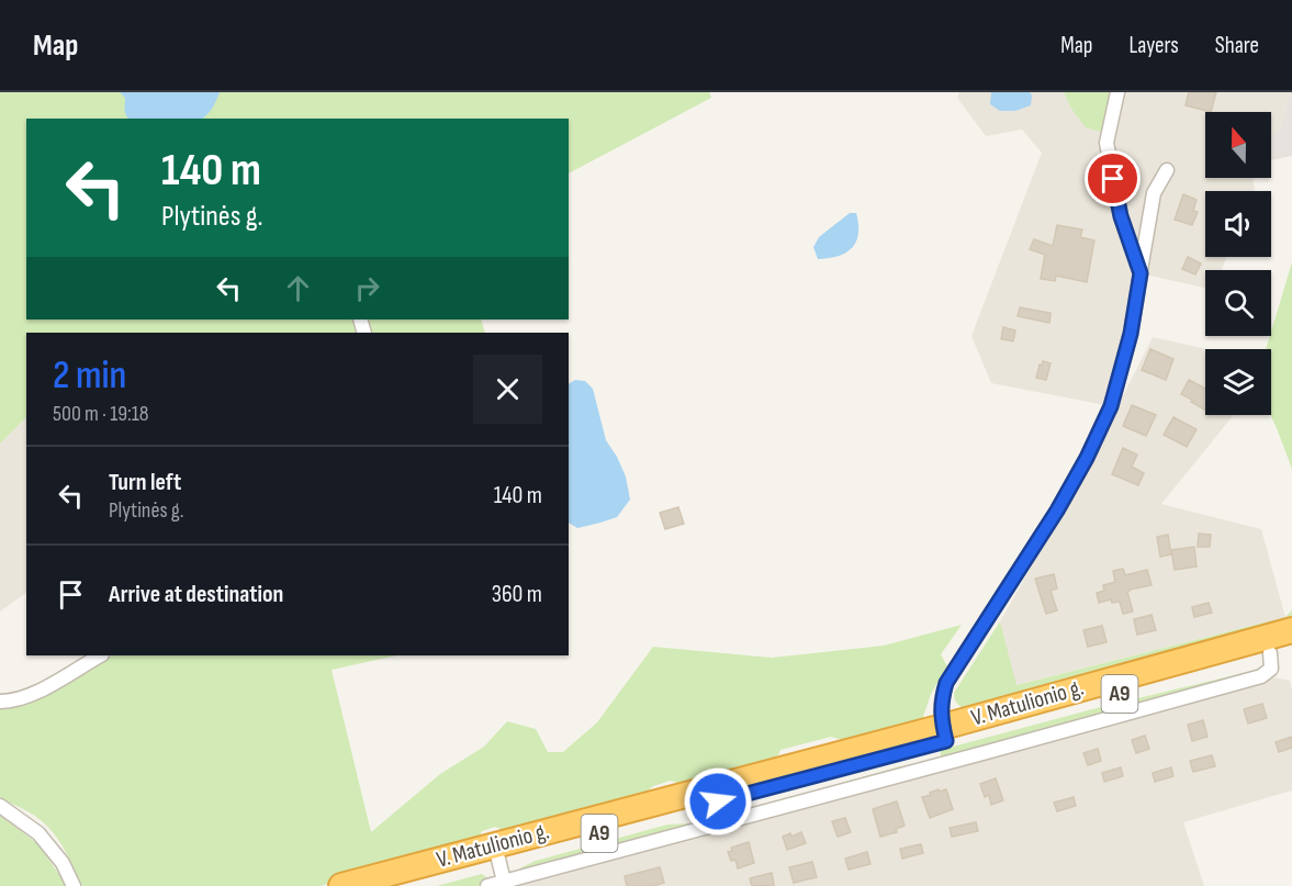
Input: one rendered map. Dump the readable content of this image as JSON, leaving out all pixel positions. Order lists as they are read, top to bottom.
{
  "streets": {
    "highway": ["A9", "V. Matulionio g."]
  },
  "north": "top",
  "page": {
    "header": "Map",
    "nav": ["Map", "Layers", "Share"],
    "turn": ["140 m", "Plytinės g."],
    "heading": ["2 min", "500 m · 19:18"],
    "list": [
      {
        "name": "Turn left",
        "note": "Plytinės g.",
        "value": "140 m"
      },
      {
        "name": "Arrive at destination",
        "value": "360 m"
      }
    ]
  }
}
